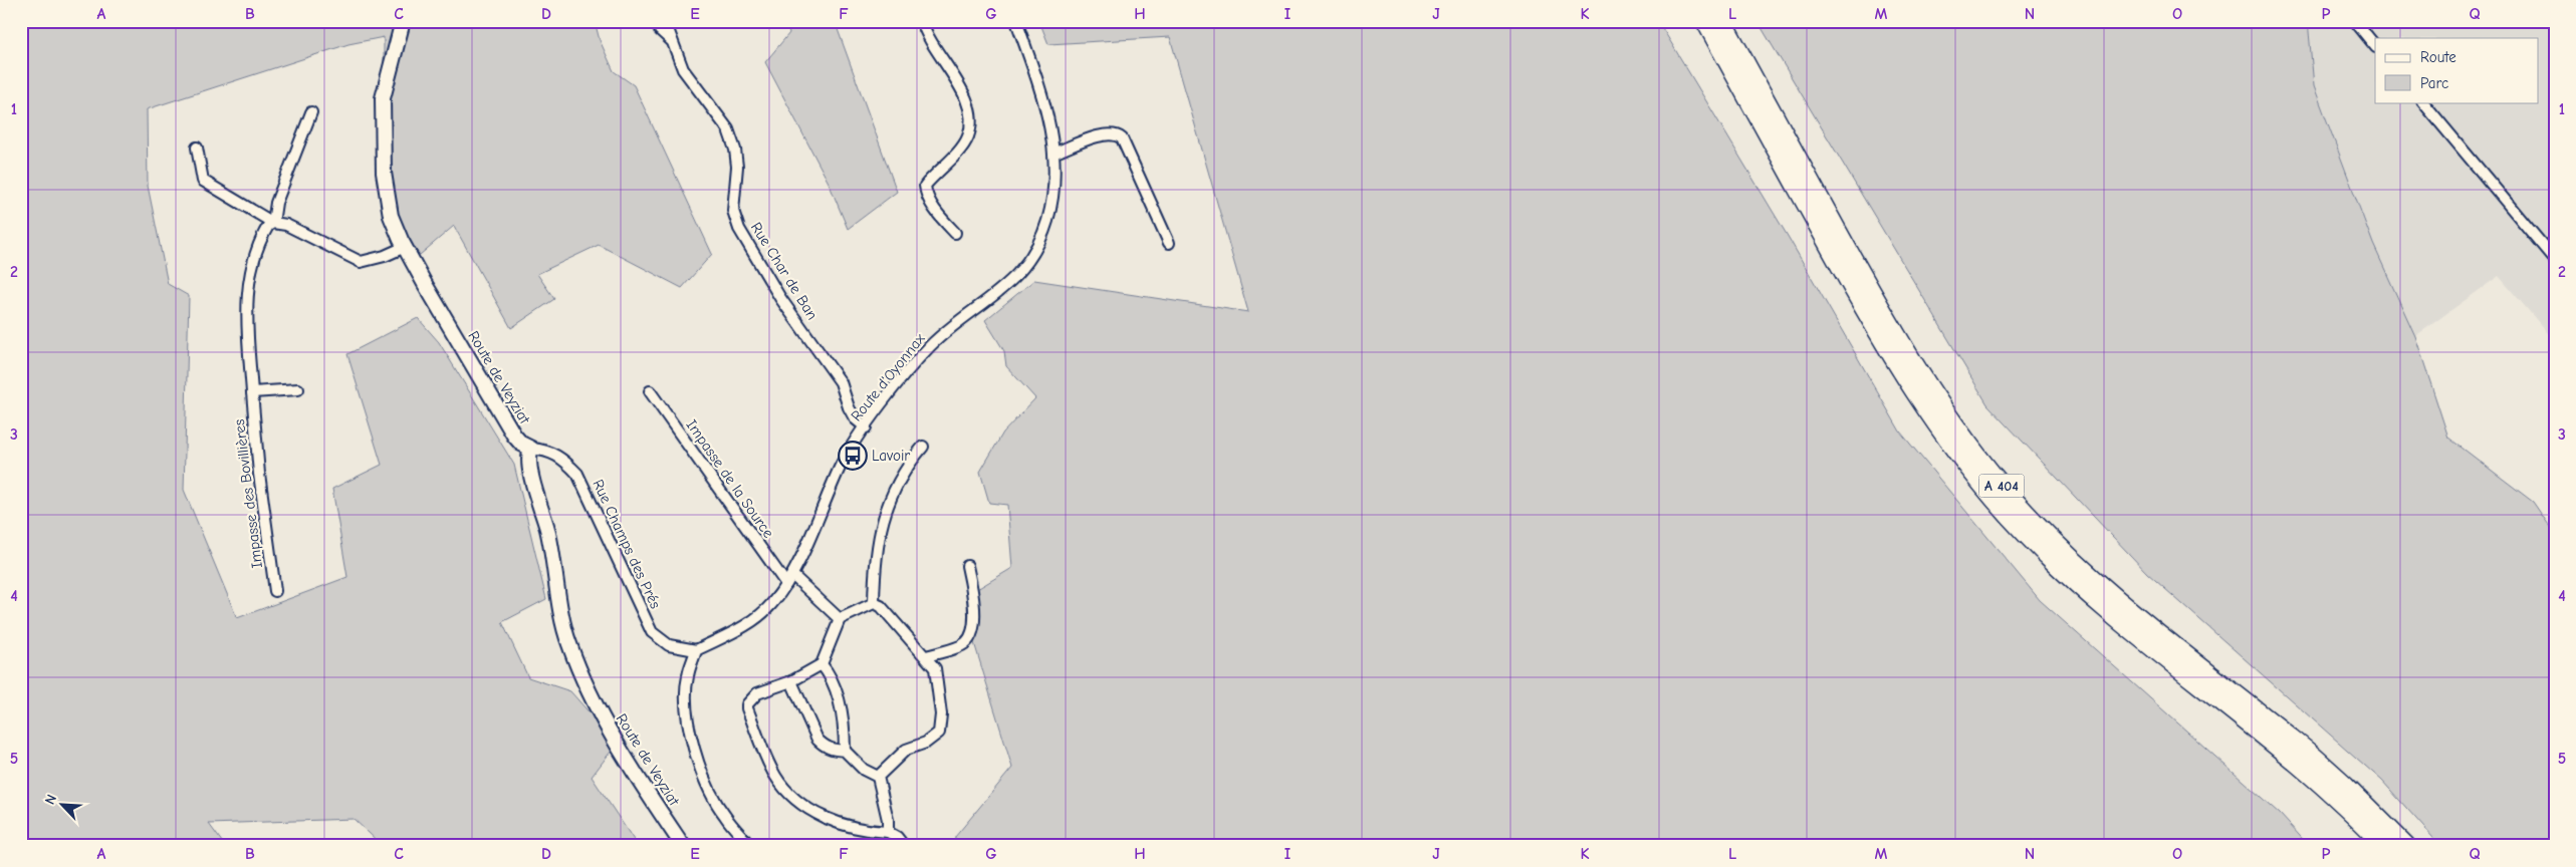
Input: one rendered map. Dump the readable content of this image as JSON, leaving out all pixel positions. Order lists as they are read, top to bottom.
{
  "streets": {
    "highway": ["A 404"],
    "street": [
      "Rue Char de Ban",
      "Route de Veyziat",
      "Route d'Oyonnax",
      "Impasse de la Source",
      "Impasse des Bovillières",
      "Rue Champs des Prés"
    ]
  },
  "crossings": [
    ["Rue Char de Ban", "Route d'Oyonnax"],
    ["Route de Veyziat", "Rue Champs des Prés"],
    ["Route d'Oyonnax", "Impasse de la Source"],
    ["Route d'Oyonnax", "Rue Champs des Prés"]
  ],
  "places": {
    "bus stop": ["Lavoir"]
  },
  "legend": ["Route", "Parc"],
  "north": "top left",
  "grid": {
    "columns": [
      "A",
      "B",
      "C",
      "D",
      "E",
      "F",
      "G",
      "H",
      "I",
      "J",
      "K",
      "L",
      "M",
      "N",
      "O",
      "P",
      "Q"
    ],
    "rows": [
      "1",
      "2",
      "3",
      "4",
      "5"
    ]
  }
}
